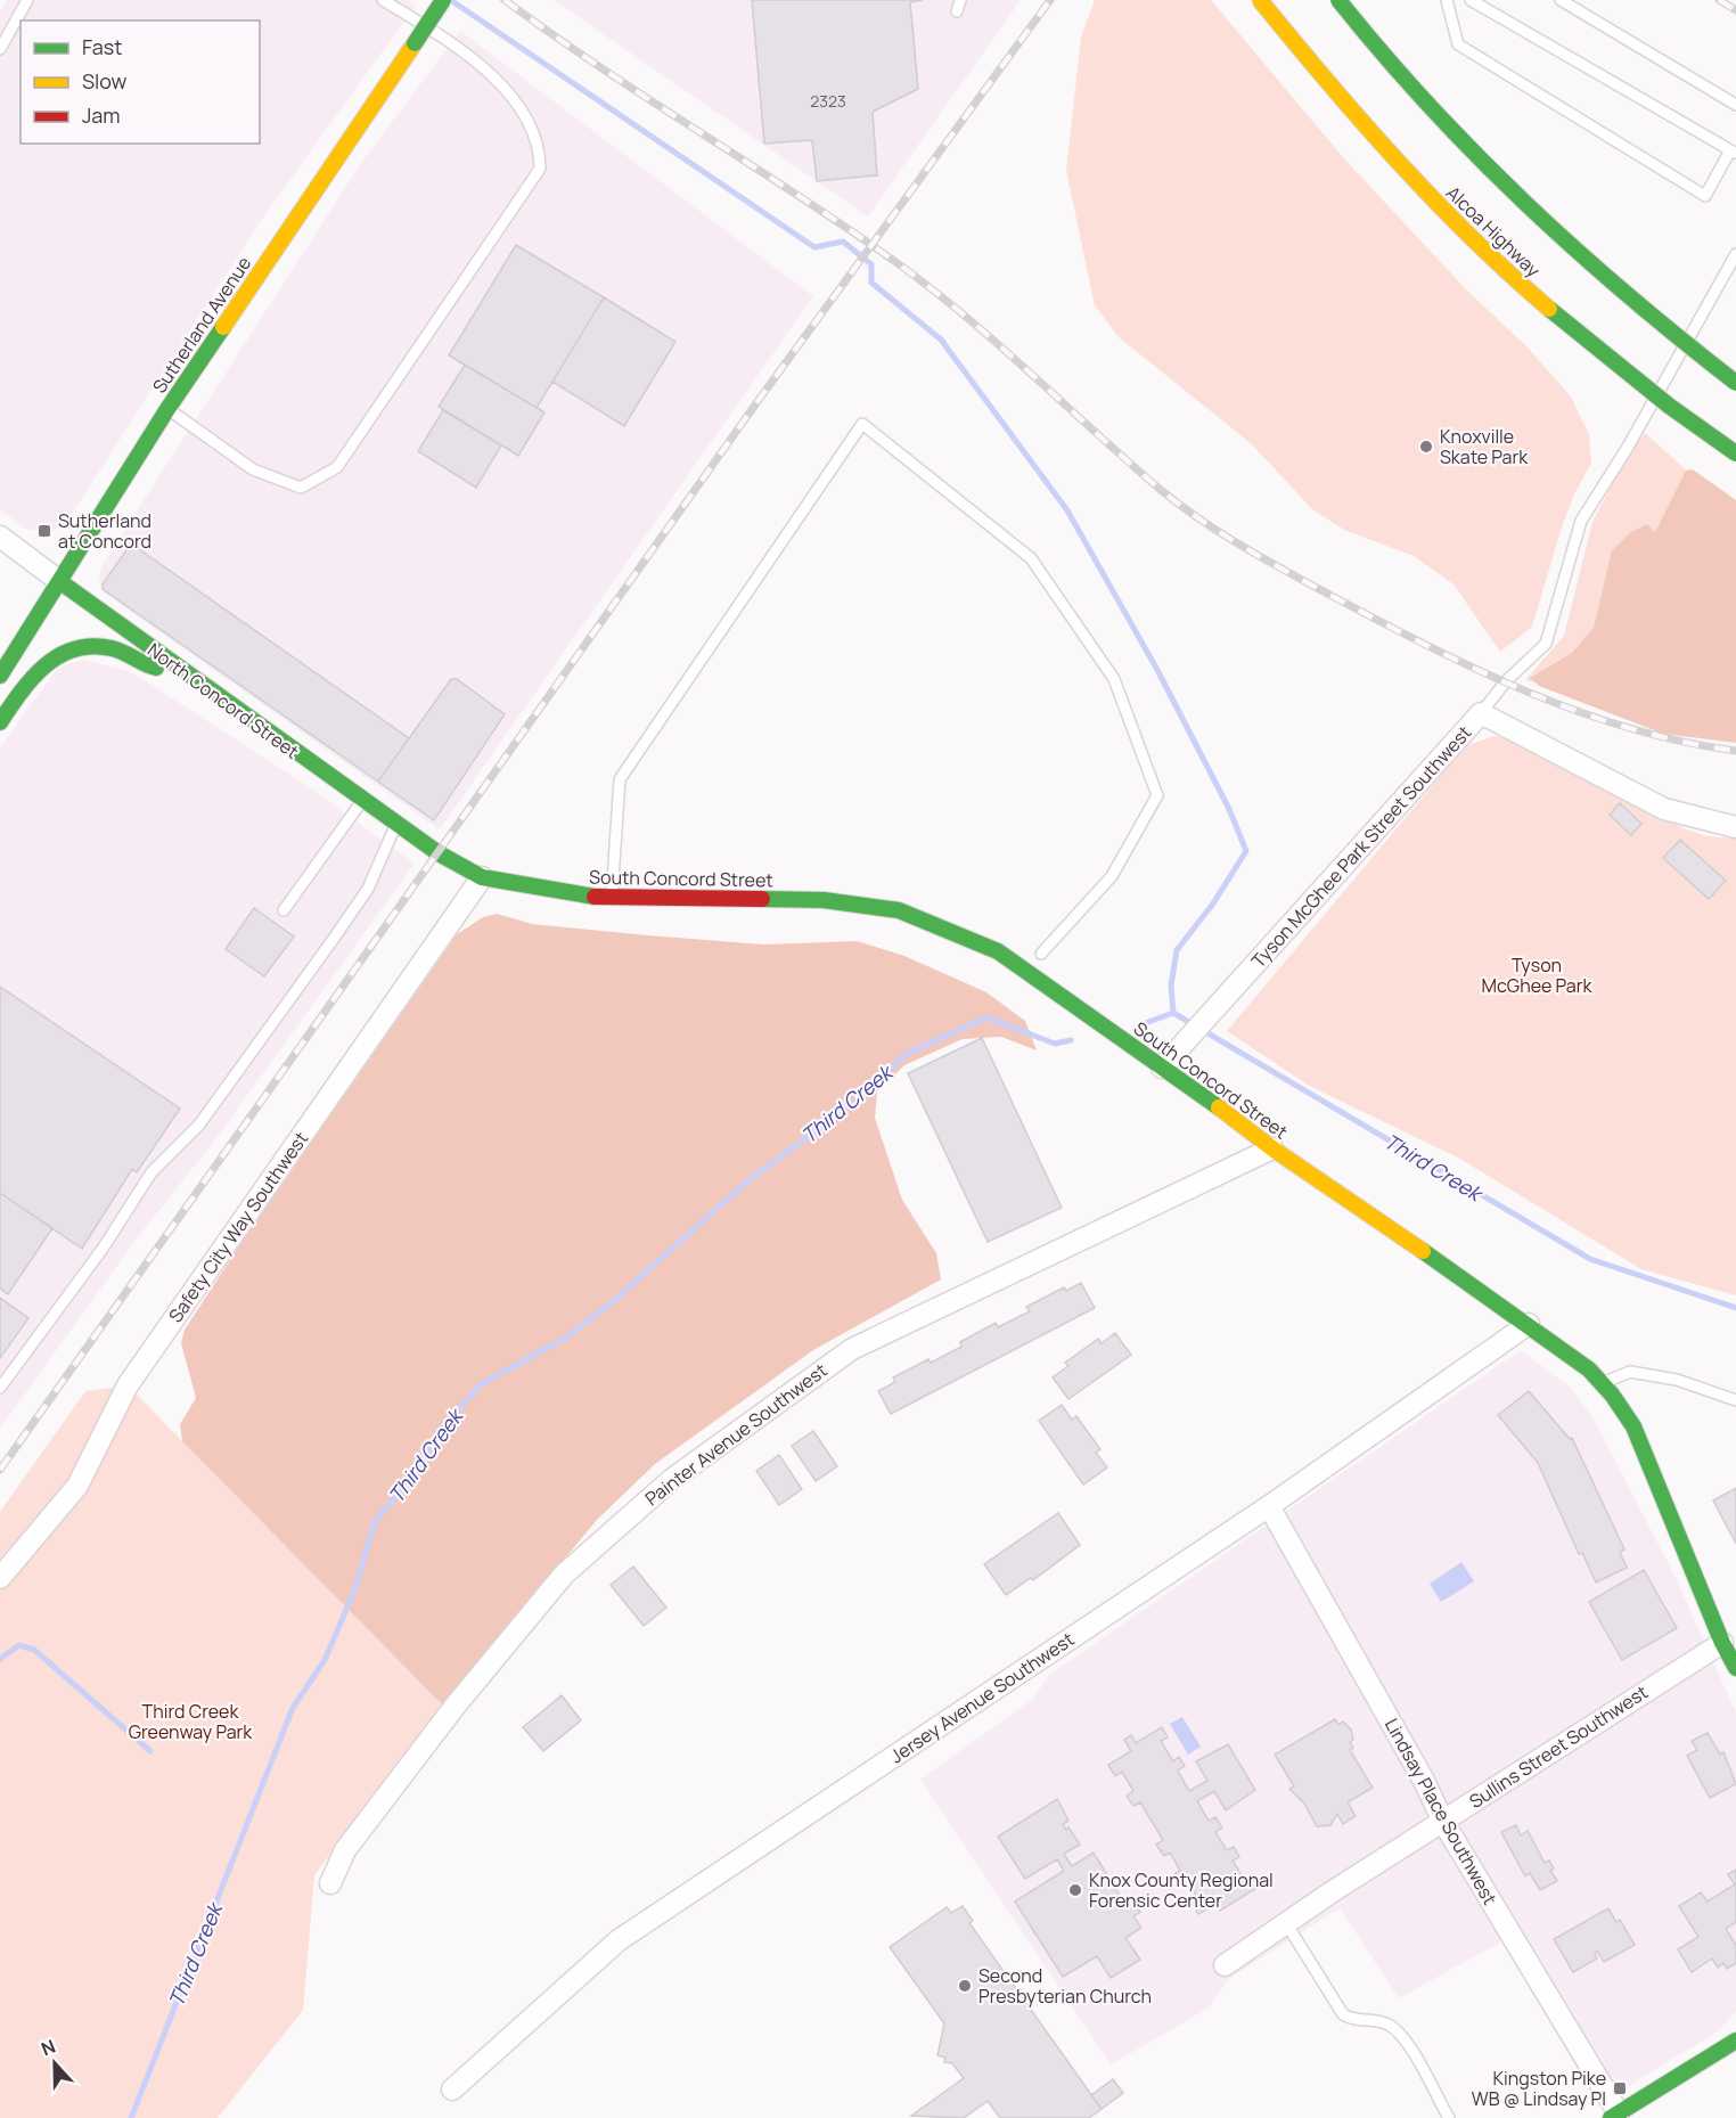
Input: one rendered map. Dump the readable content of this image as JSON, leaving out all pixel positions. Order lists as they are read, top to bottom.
{
  "streets": {
    "main road": [
      "Alcoa Highway",
      "Sutherland Avenue",
      "North Concord Street",
      "South Concord Street"
    ],
    "street": [
      "Tyson McGhee Park Street Southwest",
      "Safety City Way Southwest",
      "Painter Avenue Southwest",
      "Jersey Avenue Southwest",
      "Sullins Street Southwest",
      "Lindsay Place Southwest"
    ]
  },
  "crossings": [
    ["Sutherland Avenue", "North Concord Street"],
    ["North Concord Street", "South Concord Street"],
    ["Tyson McGhee Park Street Southwest", "South Concord Street"],
    ["South Concord Street", "Safety City Way Southwest"],
    ["South Concord Street", "Painter Avenue Southwest"],
    ["South Concord Street", "Jersey Avenue Southwest"],
    ["South Concord Street", "Sullins Street Southwest"],
    ["Jersey Avenue Southwest", "Lindsay Place Southwest"],
    ["Sullins Street Southwest", "Lindsay Place Southwest"]
  ],
  "water": ["Third Creek"],
  "parks": ["Tyson McGhee Park", "Third Creek Greenway Park"],
  "places": {
    "other": ["Knoxville Skate Park", "Knox County Regional Forensic Center", "Second Presbyterian Church"],
    "transit": ["Sutherland at Concord", "Kingston Pike WB @ Lindsay Pl"]
  },
  "house_numbers": ["2323"],
  "legend": ["Fast", "Slow", "Jam"],
  "north": "top"
}
